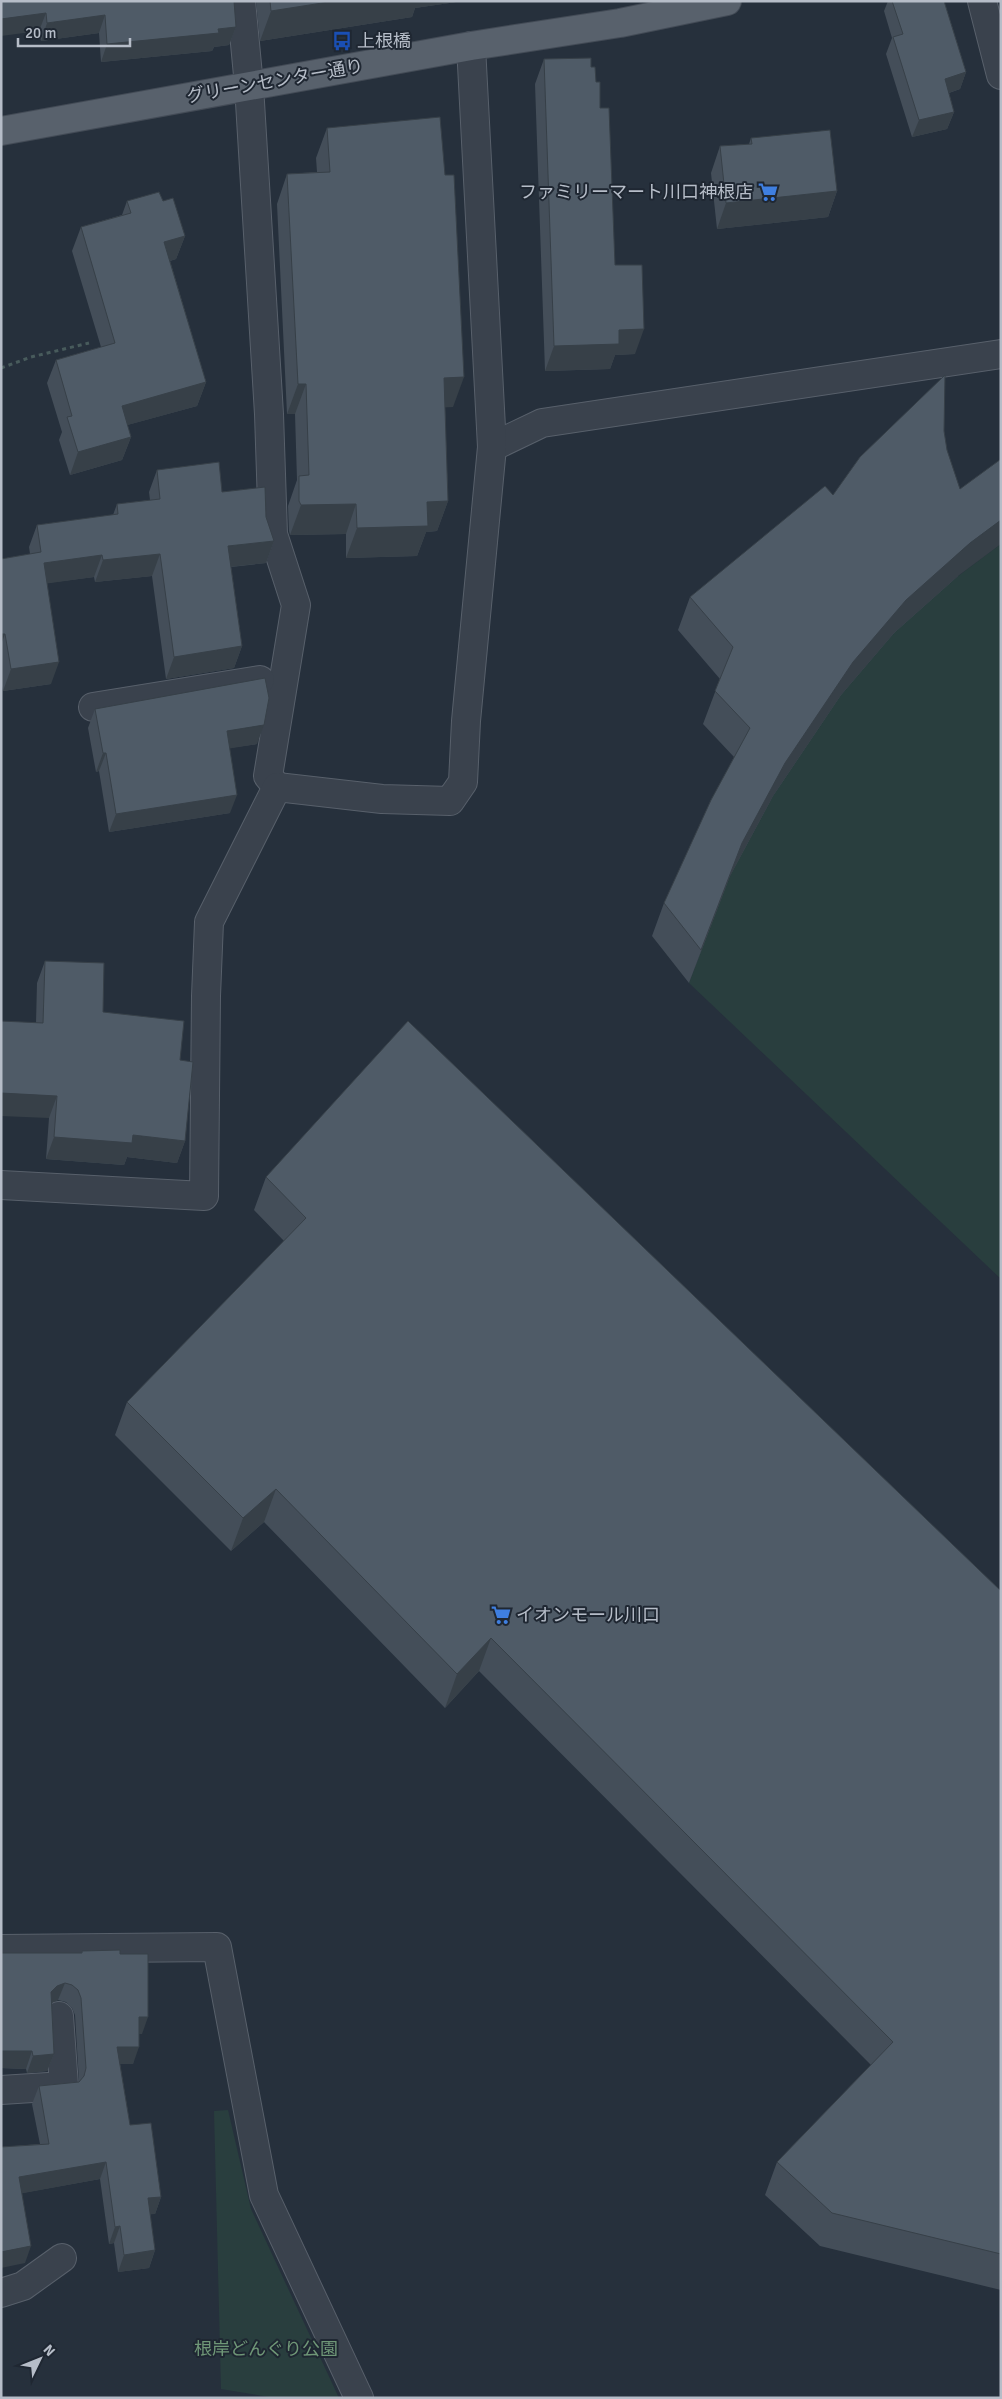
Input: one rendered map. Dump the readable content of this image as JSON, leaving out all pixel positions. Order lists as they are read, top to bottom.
{
  "streets": {
    "main road": ["グリーンセンター通り"]
  },
  "parks": ["根岸どんぐり公園"],
  "places": {
    "bus stop": ["上根橋"],
    "supermarket": ["ファミリーマート川口神根店", "イオンモール川口"]
  },
  "scale_bar": "20 m",
  "north": "top right"
}
